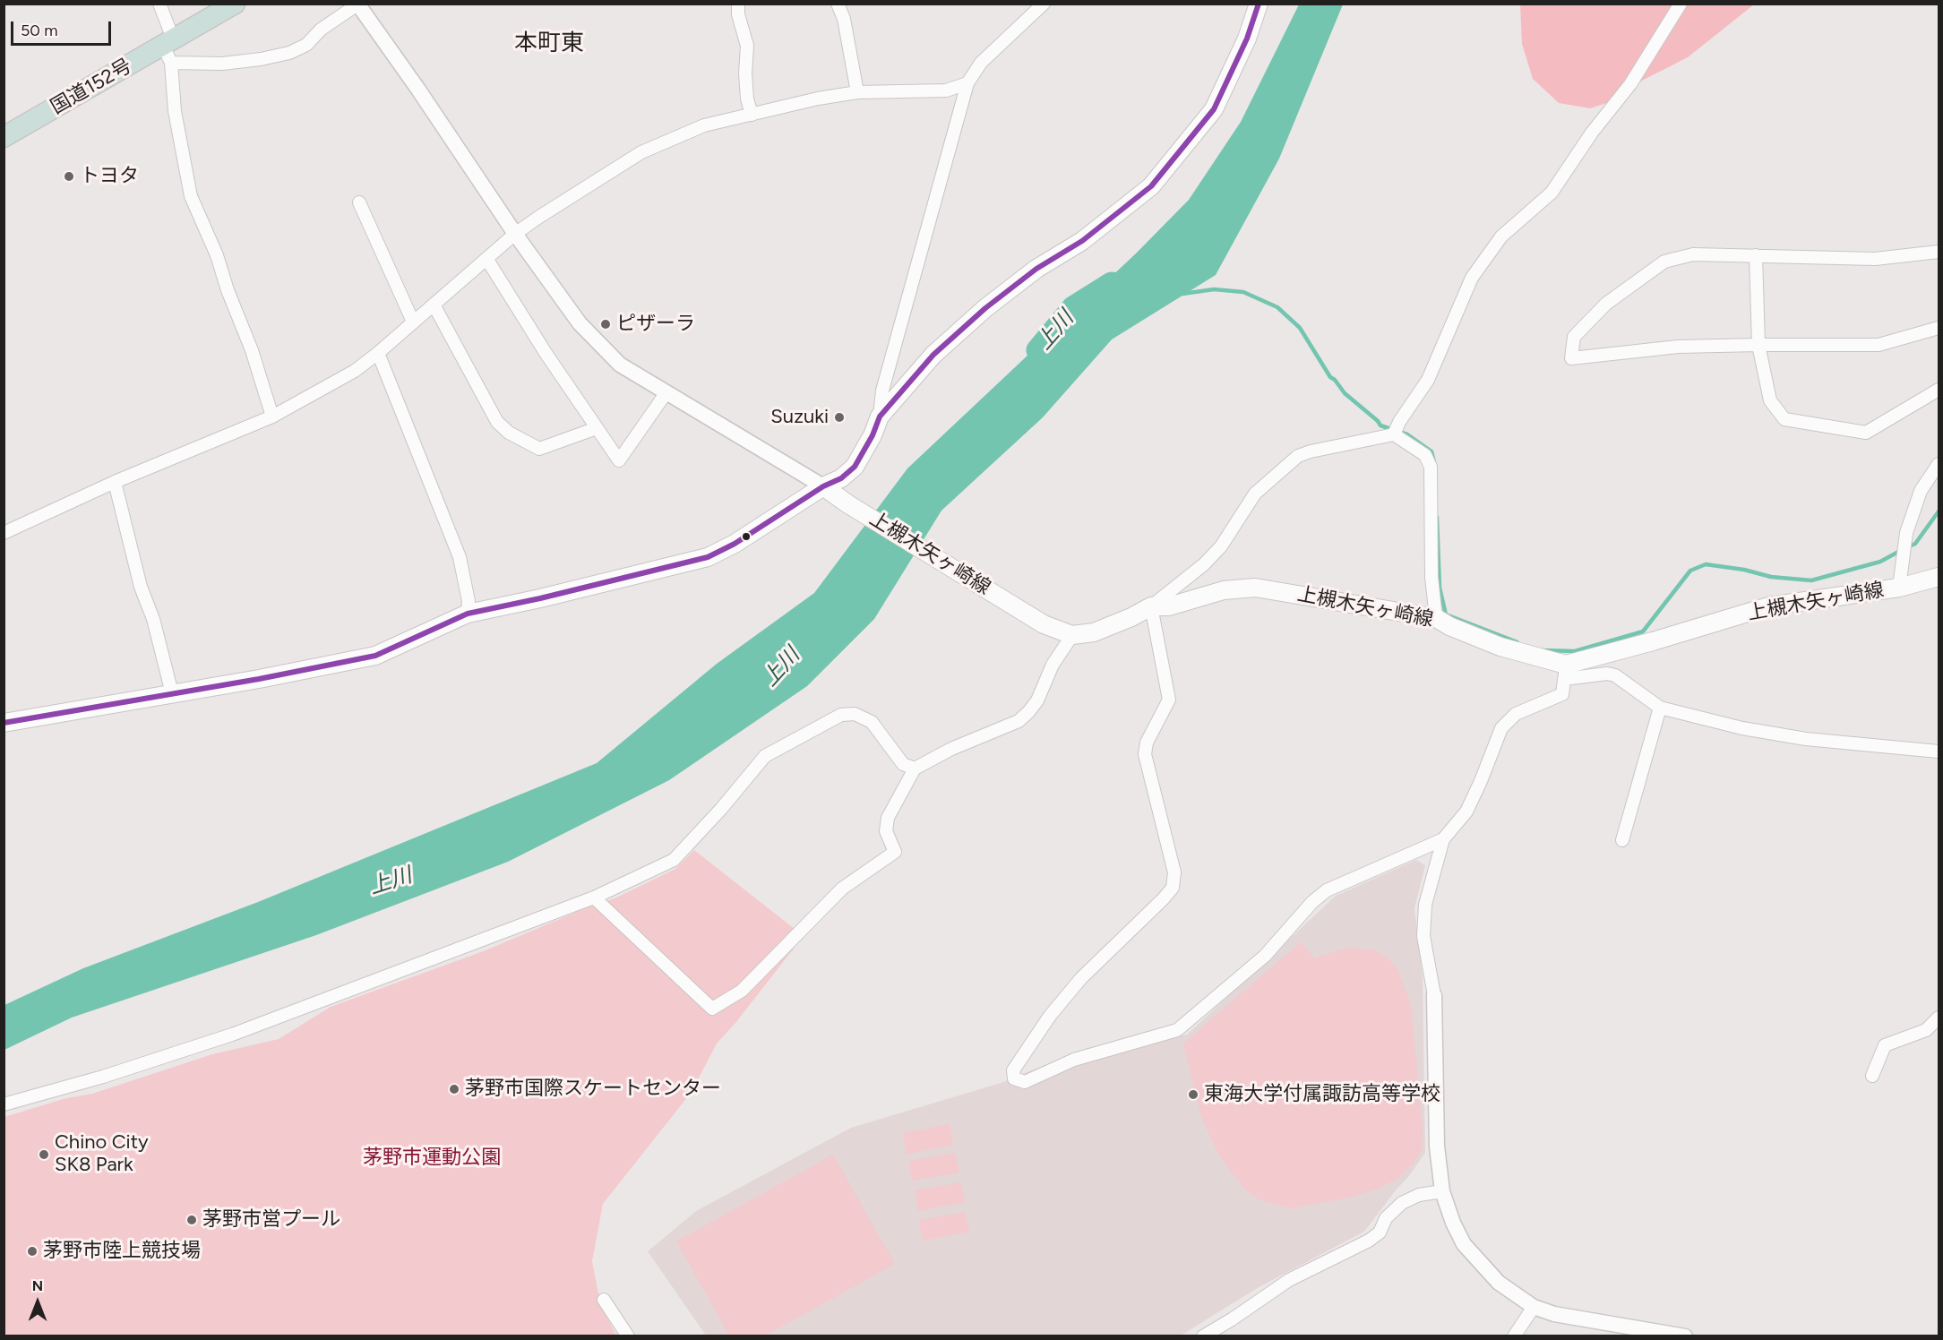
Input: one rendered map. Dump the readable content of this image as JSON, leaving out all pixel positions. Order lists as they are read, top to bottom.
{
  "streets": {
    "highway": ["国道152号"],
    "main road": ["上槻木矢ヶ崎線"]
  },
  "districts": ["本町東"],
  "water": ["上川"],
  "parks": ["茅野市運動公園"],
  "places": [
    "トヨタ",
    "ピザーラ",
    "Suzuki",
    "茅野市国際スケートセンター",
    "東海大学付属諏訪高等学校",
    "Chino City SK8 Park",
    "茅野市営プール",
    "茅野市陸上競技場"
  ],
  "scale_bar": "50 m",
  "north": "top"
}
